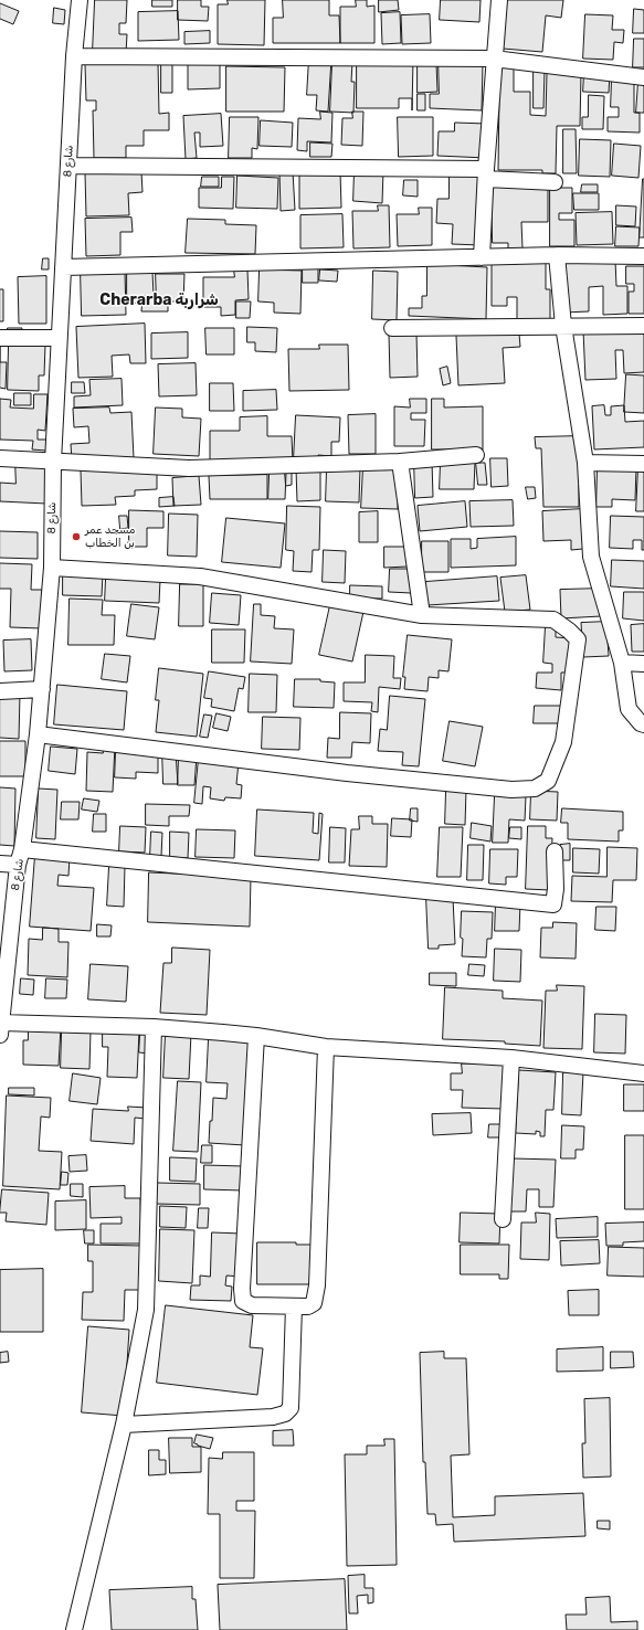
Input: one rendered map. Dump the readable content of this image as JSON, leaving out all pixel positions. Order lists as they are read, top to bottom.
{
  "streets": {
    "street": ["شارع 8"]
  },
  "districts": ["Cherarba شراربة"],
  "places": ["مسجد عمر بن الخطاب"]
}
